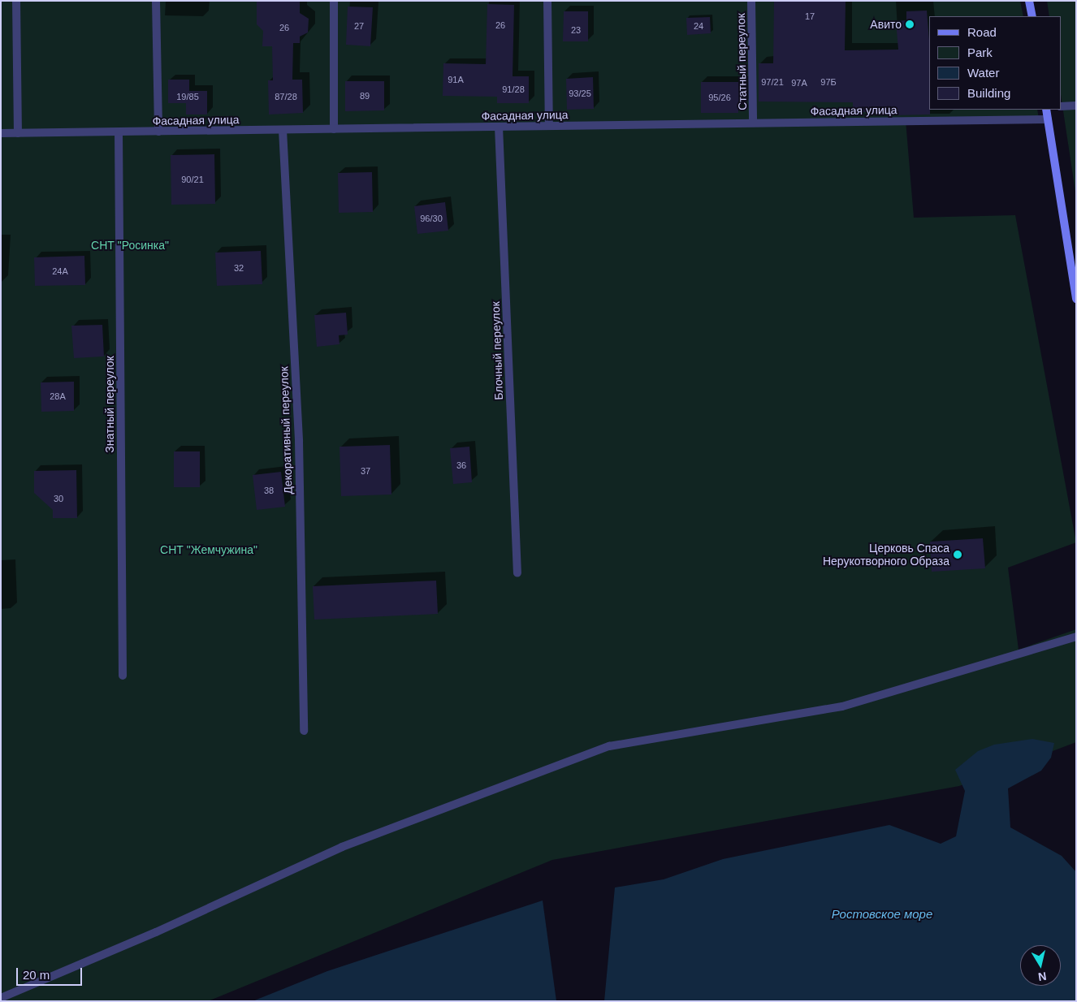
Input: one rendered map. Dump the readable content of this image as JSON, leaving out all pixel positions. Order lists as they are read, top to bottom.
{
  "streets": {
    "street": [
      "Статный переулок",
      "Фасадная улица",
      "Блочный переулок",
      "Знатный переулок",
      "Декоративный переулок"
    ]
  },
  "crossings": [
    ["Статный переулок", "Фасадная улица"],
    ["Фасадная улица", "Блочный переулок"],
    ["Фасадная улица", "Знатный переулок"],
    ["Фасадная улица", "Декоративный переулок"]
  ],
  "water": ["Ростовское море"],
  "parks": ["СНТ \"Росинка\"", "СНТ \"Жемчужина\""],
  "places": ["Авито", "Церковь Спаса Нерукотворного Образа"],
  "house_numbers": [
    "17",
    "26",
    "27",
    "24",
    "26",
    "23",
    "91А",
    "97/21",
    "97Б",
    "97А",
    "91/28",
    "93/25",
    "89",
    "19/85",
    "87/28",
    "95/26",
    "90/21",
    "96/30",
    "32",
    "24А",
    "28А",
    "36",
    "37",
    "38",
    "30"
  ],
  "legend": [
    "Road",
    "Park",
    "Water",
    "Building"
  ],
  "scale_bar": "20 m",
  "north": "bottom"
}
